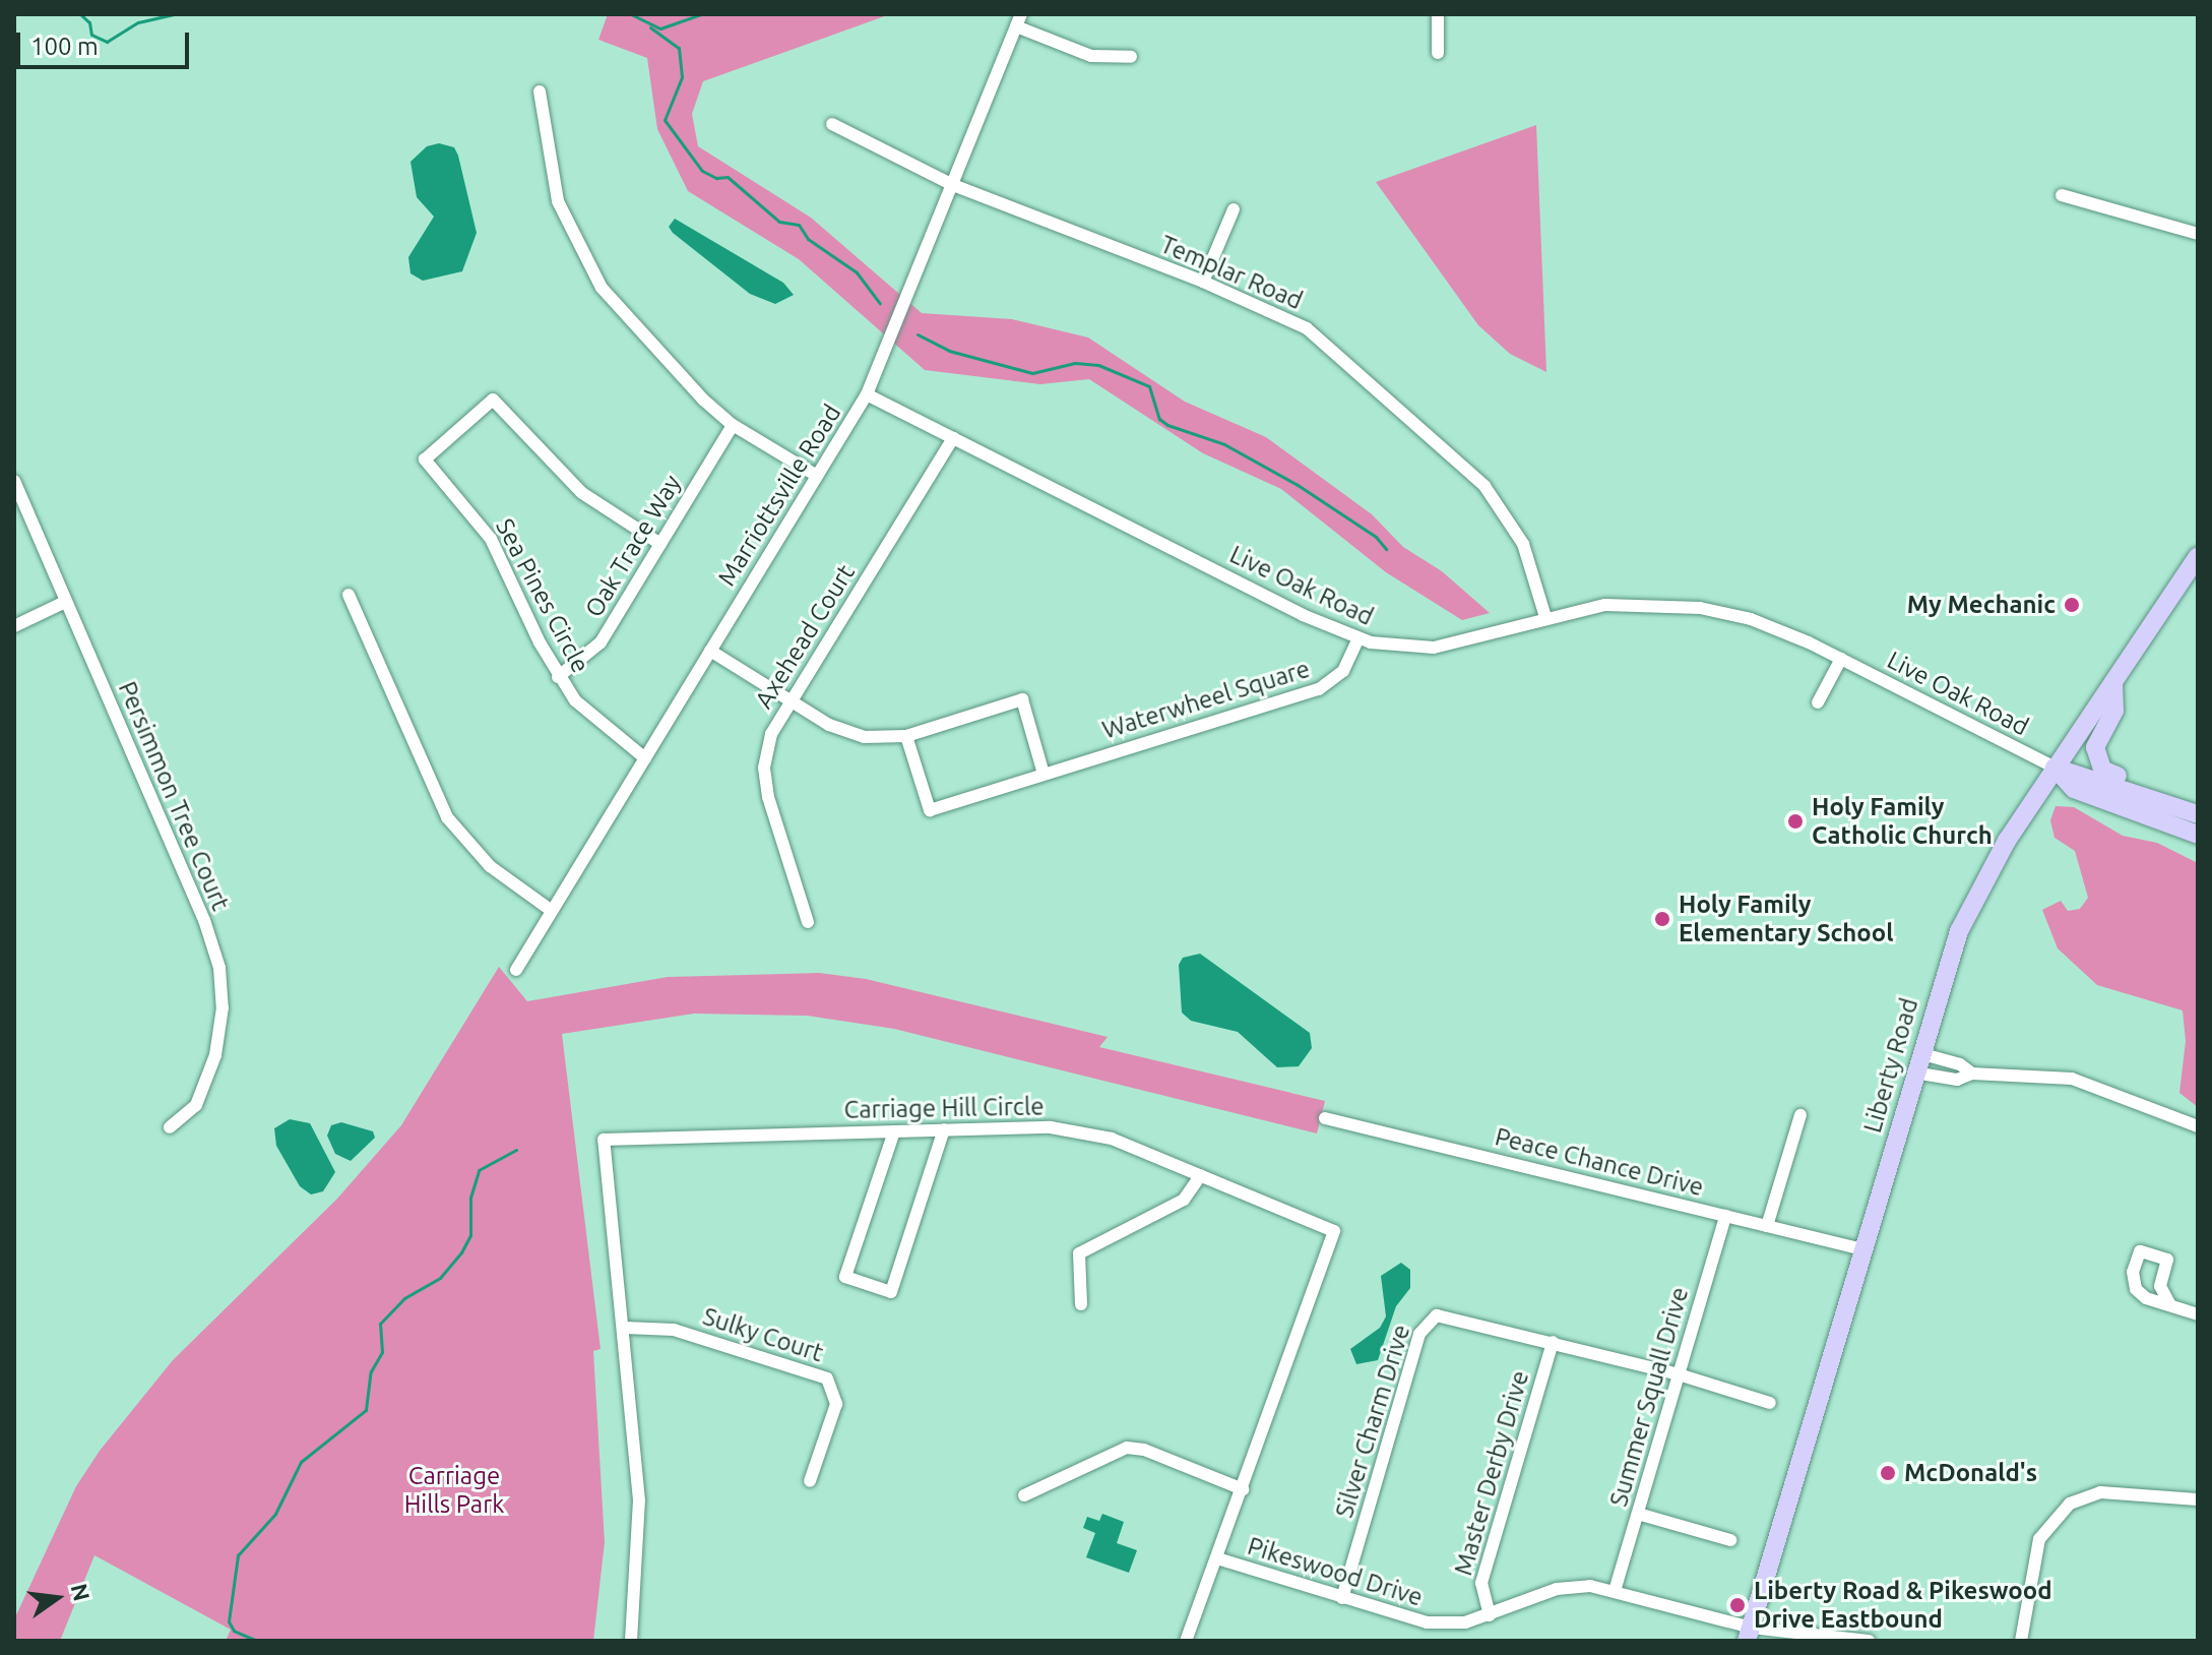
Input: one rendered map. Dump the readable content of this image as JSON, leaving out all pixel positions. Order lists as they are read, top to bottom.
{
  "streets": {
    "main road": ["Liberty Road"],
    "street": [
      "Templar Road",
      "Marriottsville Road",
      "Oak Trace Way",
      "Live Oak Road",
      "Sea Pines Circle",
      "Axehead Court",
      "Waterwheel Square",
      "Persimmon Tree Court",
      "Carriage Hill Circle",
      "Peace Chance Drive",
      "Sulky Court",
      "Summer Squall Drive",
      "Silver Charm Drive",
      "Master Derby Drive",
      "Pikeswood Drive"
    ]
  },
  "crossings": [
    ["Templar Road", "Marriottsville Road"],
    ["Templar Road", "Live Oak Road"],
    ["Marriottsville Road", "Live Oak Road"],
    ["Marriottsville Road", "Sea Pines Circle"],
    ["Oak Trace Way", "Sea Pines Circle"],
    ["Live Oak Road", "Axehead Court"],
    ["Live Oak Road", "Waterwheel Square"],
    ["Live Oak Road", "Liberty Road"],
    ["Liberty Road", "Peace Chance Drive"],
    ["Liberty Road", "Pikeswood Drive"],
    ["Carriage Hill Circle", "Sulky Court"],
    ["Carriage Hill Circle", "Pikeswood Drive"],
    ["Peace Chance Drive", "Summer Squall Drive"],
    ["Summer Squall Drive", "Silver Charm Drive"],
    ["Summer Squall Drive", "Pikeswood Drive"],
    ["Silver Charm Drive", "Master Derby Drive"],
    ["Silver Charm Drive", "Pikeswood Drive"],
    ["Master Derby Drive", "Pikeswood Drive"]
  ],
  "parks": ["Carriage Hills Park"],
  "places": [
    "My Mechanic",
    "Holy Family Catholic Church",
    "Holy Family Elementary School",
    "McDonald's",
    "Liberty Road & Pikeswood Drive Eastbound"
  ],
  "scale_bar": "100 m",
  "north": "right"
}
